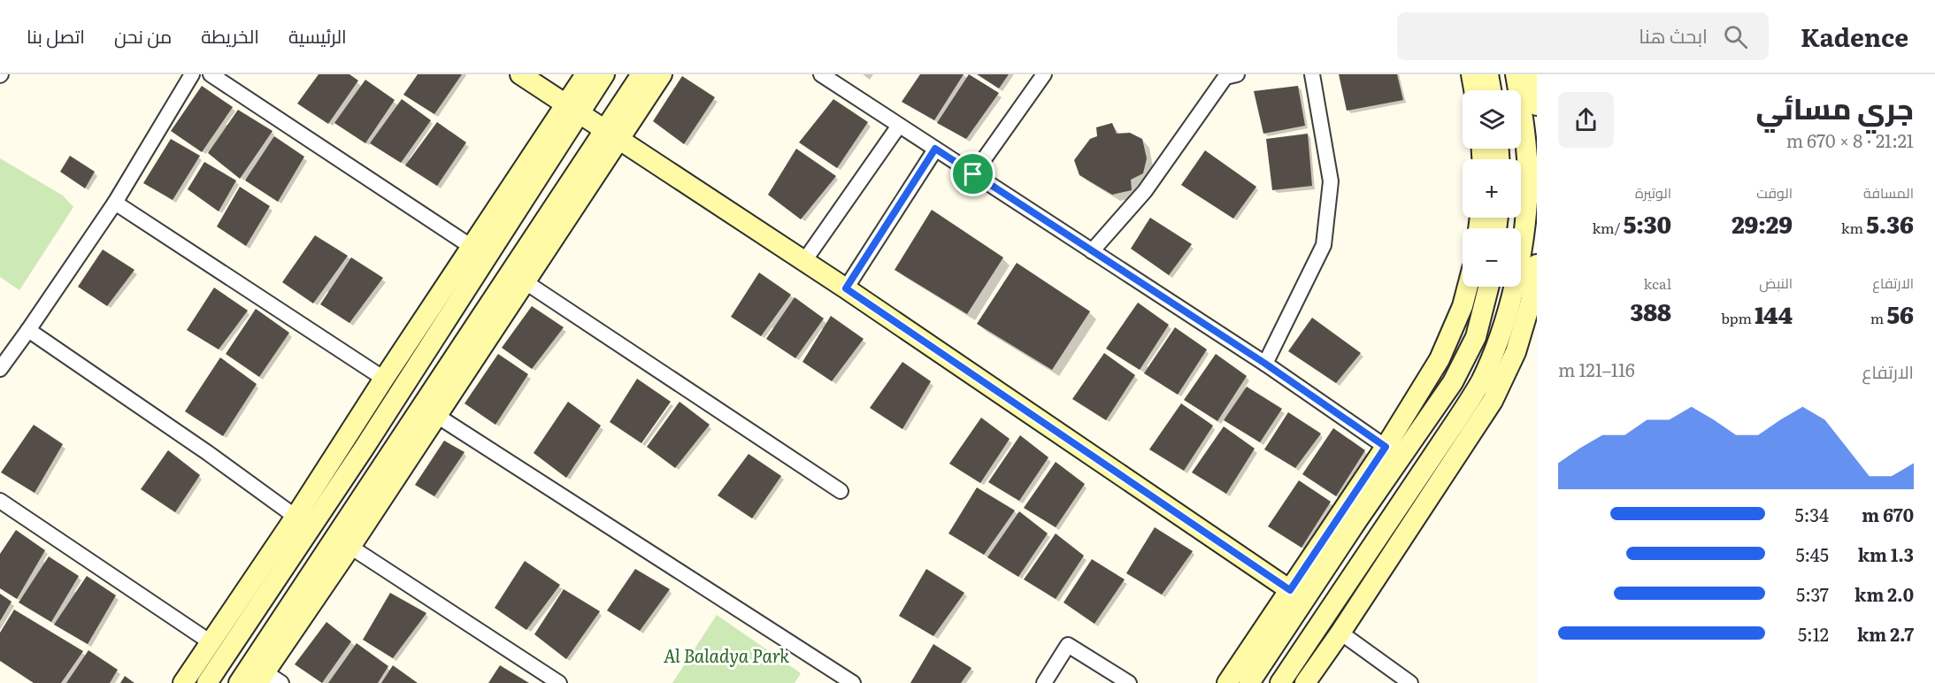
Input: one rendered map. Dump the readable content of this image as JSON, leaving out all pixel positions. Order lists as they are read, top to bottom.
{
  "parks": ["Al Baladya Park"],
  "page": {
    "header": "Kadence",
    "search": "ابحث هنا",
    "nav": [
      "الرئيسية",
      "الخريطة",
      "من نحن",
      "اتصل بنا"
    ],
    "heading": ["جري مسائي", "21:21 · 8 × 670 m"],
    "map_buttons": ["+", "−"],
    "stats": [
      ["المسافة", "5.36 km"],
      ["الوقت", "29:29"],
      ["الوتيرة", "5:30 /km"],
      ["الارتفاع", "56 m"],
      ["النبض", "144 bpm"],
      ["kcal", "388"]
    ],
    "chart": ["الارتفاع", "116–121 m"],
    "list": [
      {
        "name": "670 m",
        "note": "5:34"
      },
      {
        "name": "1.3 km",
        "note": "5:45"
      },
      {
        "name": "2.0 km",
        "note": "5:37"
      },
      {
        "name": "2.7 km",
        "note": "5:12"
      }
    ]
  }
}
